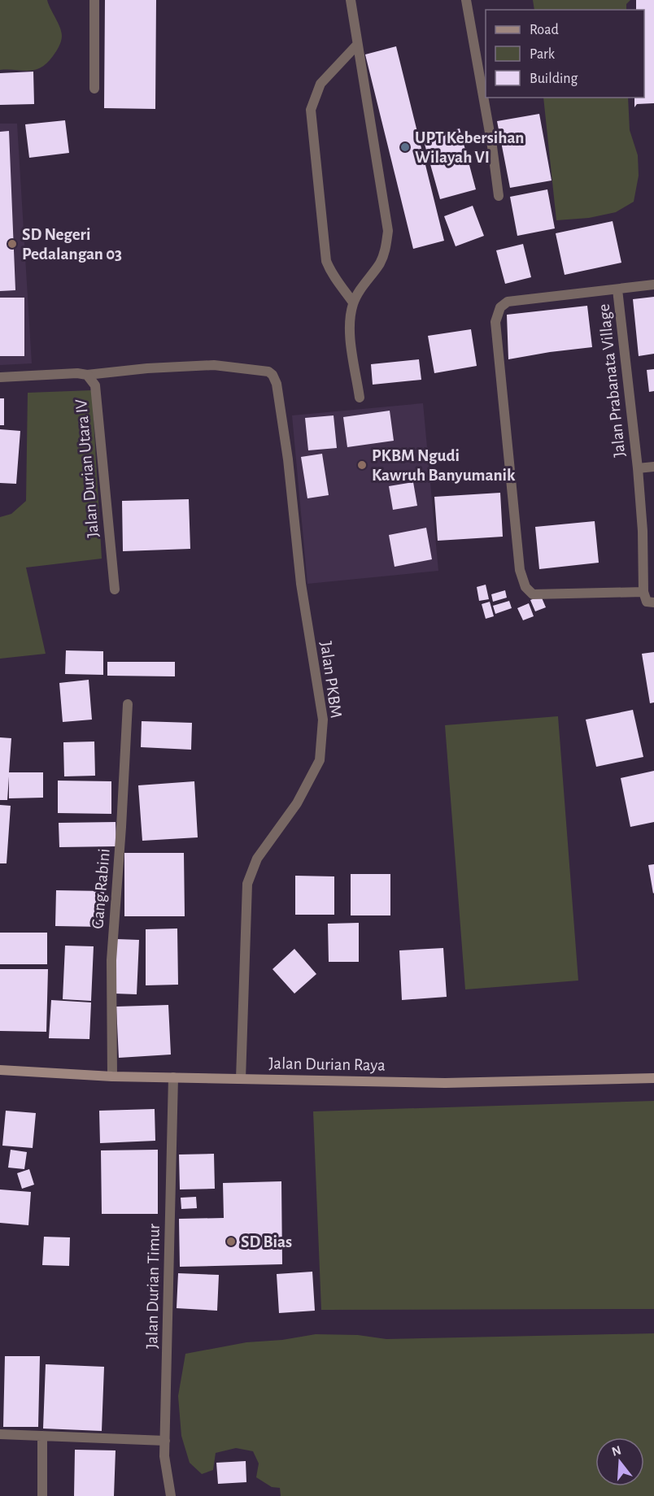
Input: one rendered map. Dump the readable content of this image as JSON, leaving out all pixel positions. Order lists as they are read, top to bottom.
{
  "streets": {
    "main road": ["Jalan Durian Raya"],
    "street": [
      "Jalan Prabanata Village",
      "Jalan Durian Utara IV",
      "Jalan PKBM",
      "Gang Rabini",
      "Jalan Durian Timur"
    ]
  },
  "crossings": [
    ["Jalan Durian Utara IV", "Jalan PKBM"],
    ["Jalan PKBM", "Jalan Durian Raya"],
    ["Gang Rabini", "Jalan Durian Raya"],
    ["Jalan Durian Raya", "Jalan Durian Timur"]
  ],
  "places": [
    "UPT Kebersihan Wilayah VI",
    "SD Negeri Pedalangan 03",
    "PKBM Ngudi Kawruh Banyumanik",
    "SD Bias"
  ],
  "legend": ["Road", "Park", "Building"],
  "north": "top"
}
